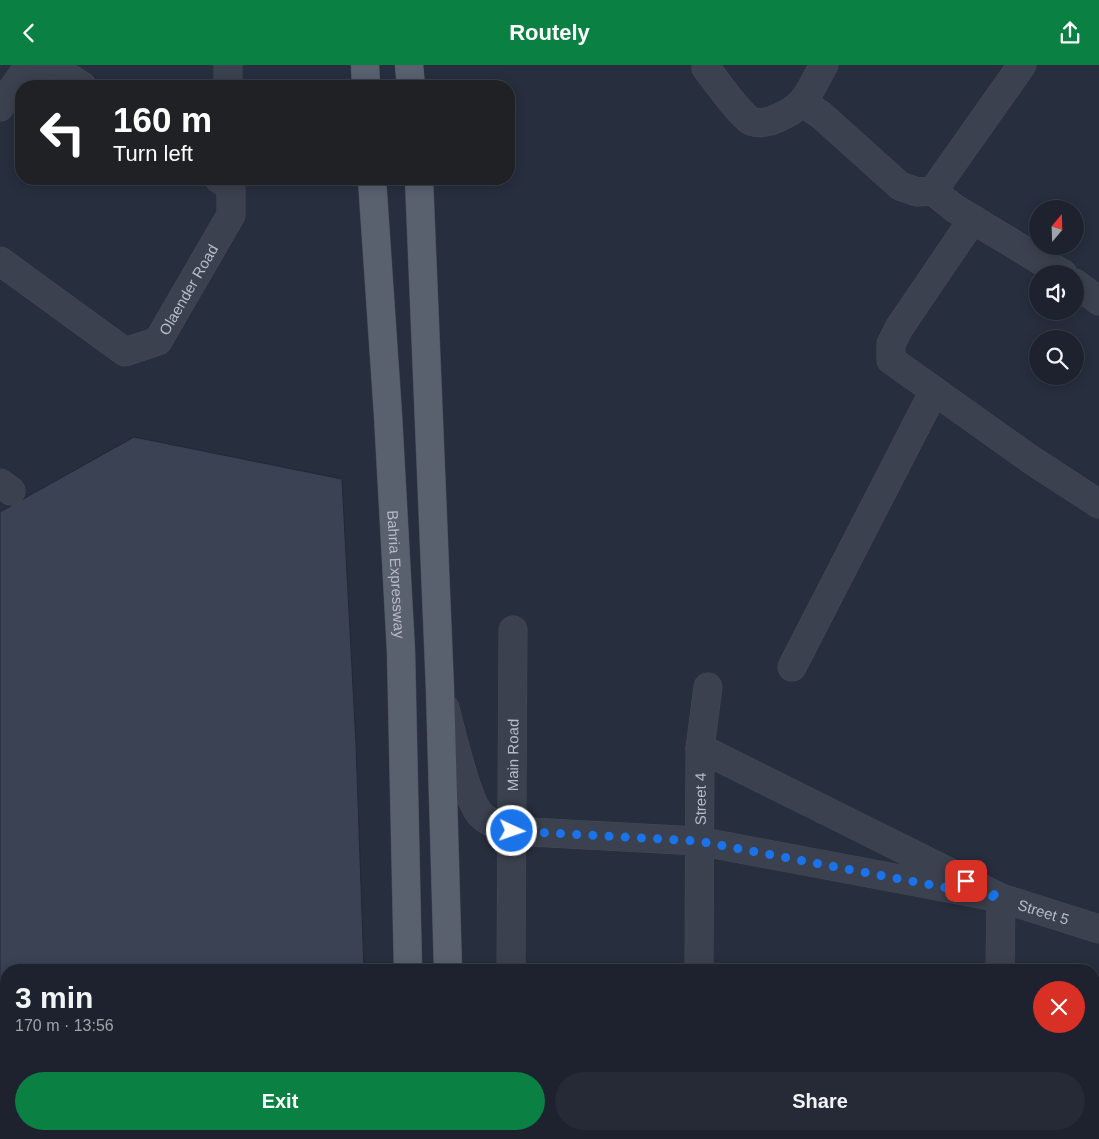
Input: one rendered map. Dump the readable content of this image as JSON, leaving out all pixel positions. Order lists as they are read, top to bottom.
{
  "streets": {
    "main road": ["Bahria Expressway"],
    "street": [
      "Olaender Road",
      "Main Road",
      "Street 4",
      "Street 5"
    ]
  },
  "crossings": [
    ["Main Road", "Street 5"],
    ["Street 4", "Street 5"]
  ],
  "north": "top",
  "page": {
    "header": "Routely",
    "turn": ["160 m", "Turn left"],
    "heading": ["3 min", "170 m · 13:56"],
    "buttons": ["Exit", "Share"]
  }
}
